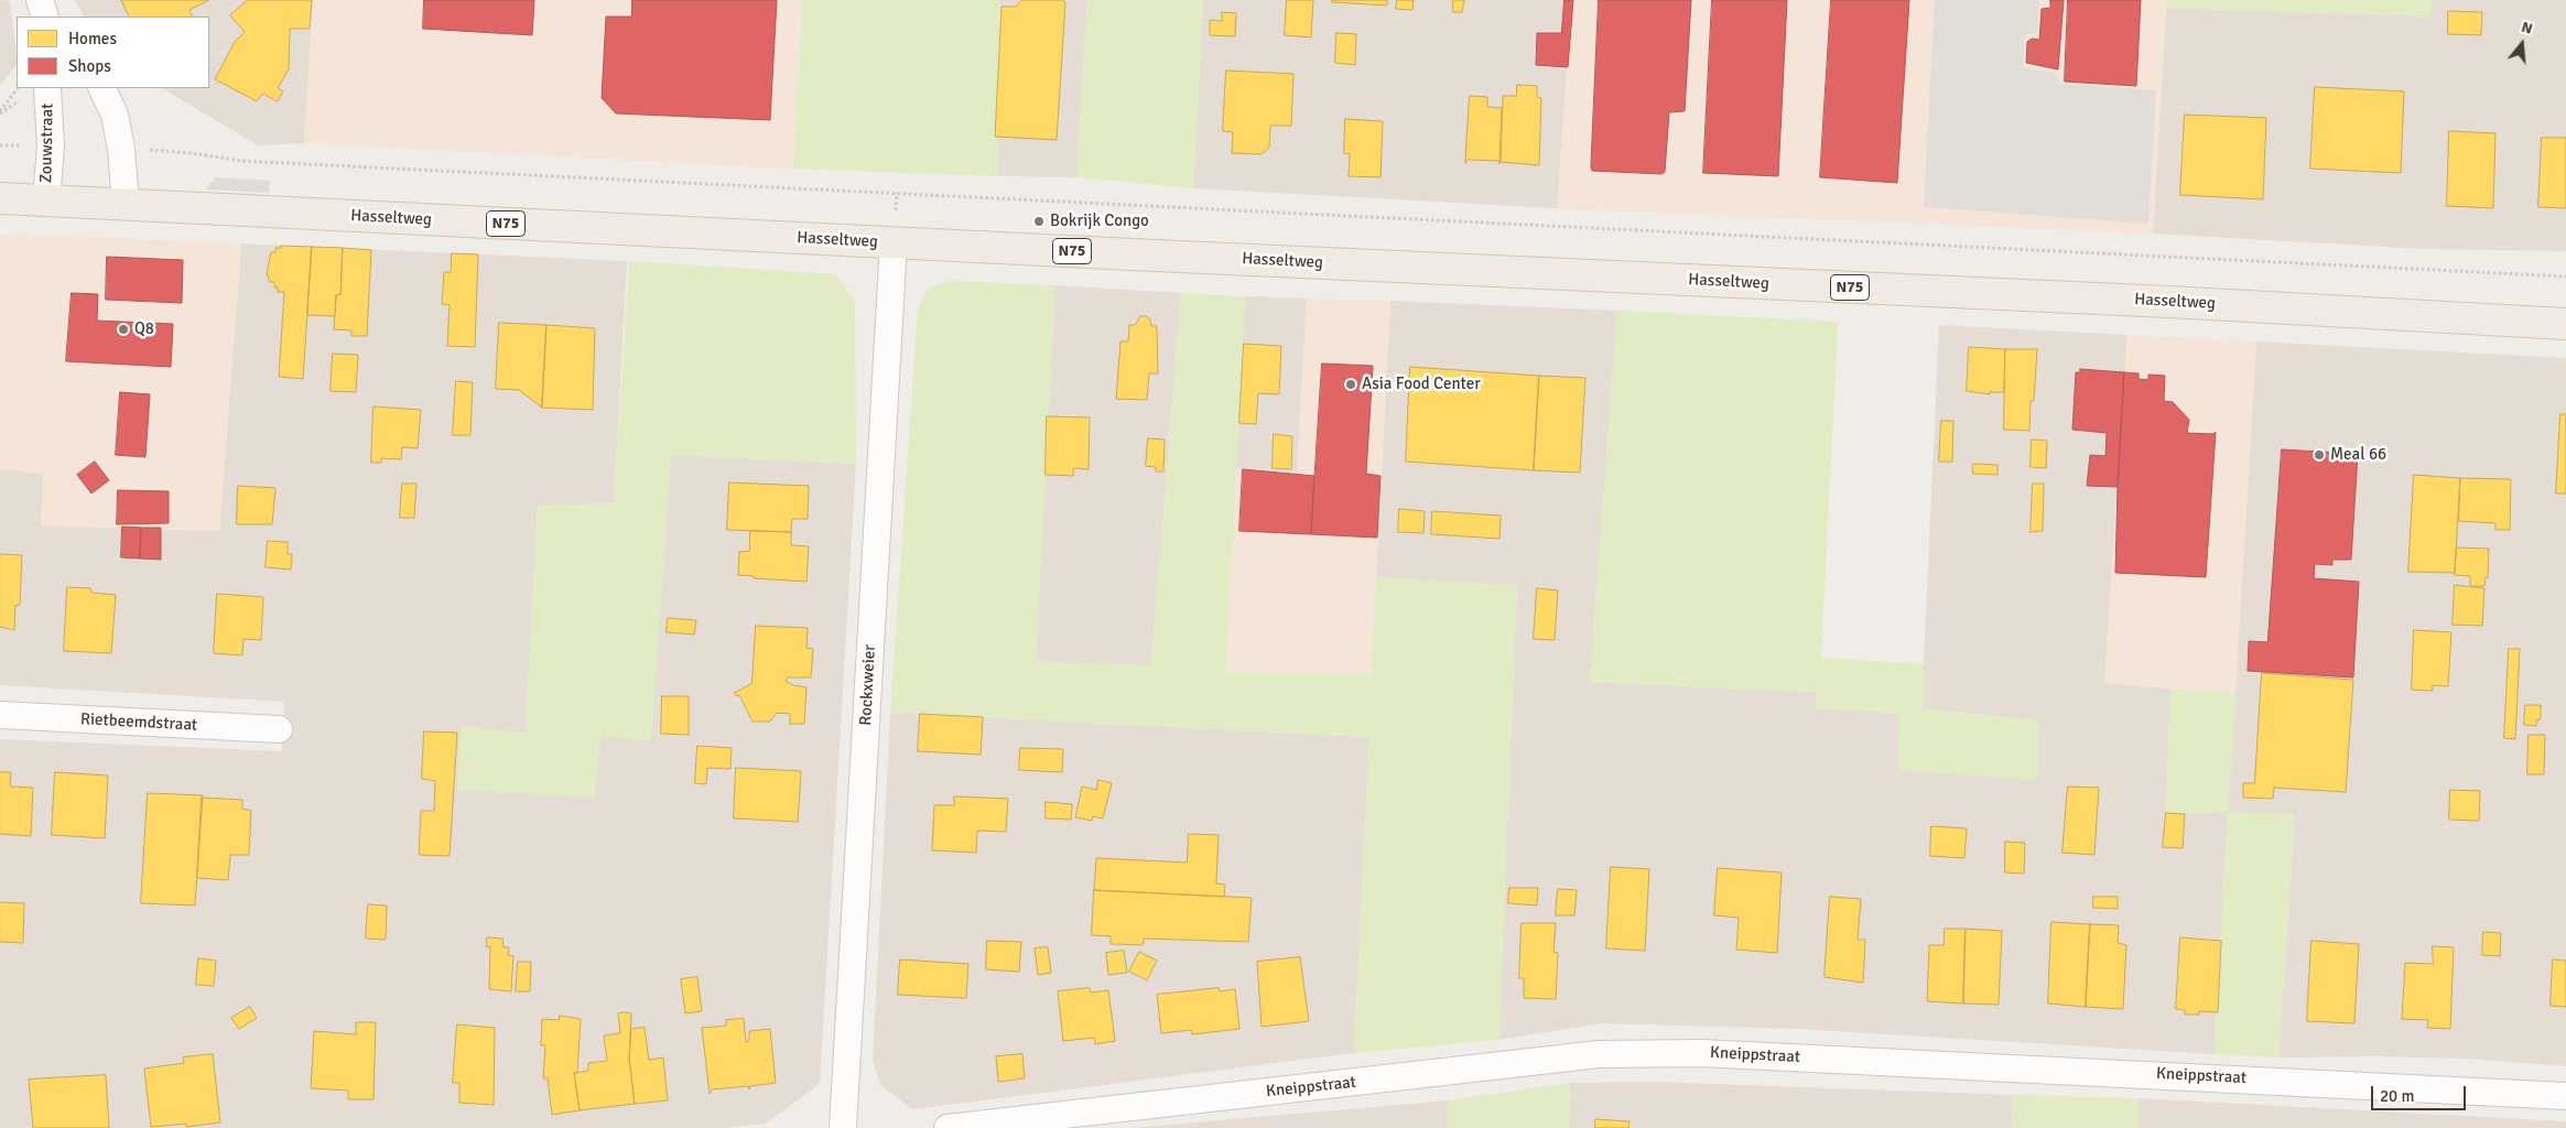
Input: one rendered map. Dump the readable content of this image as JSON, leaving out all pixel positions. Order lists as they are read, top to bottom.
{
  "streets": {
    "main road": ["Hasseltweg", "N75"],
    "street": [
      "Zouwstraat",
      "Rockxweier",
      "Rietbeemdstraat",
      "Kneippstraat"
    ]
  },
  "crossings": [
    ["Zouwstraat", "Hasseltweg"],
    ["Hasseltweg", "Rockxweier"]
  ],
  "places": [
    "Bokrijk Congo",
    "Q8",
    "Asia Food Center",
    "Meal 66"
  ],
  "legend": ["Homes", "Shops"],
  "scale_bar": "20 m",
  "north": "top"
}
